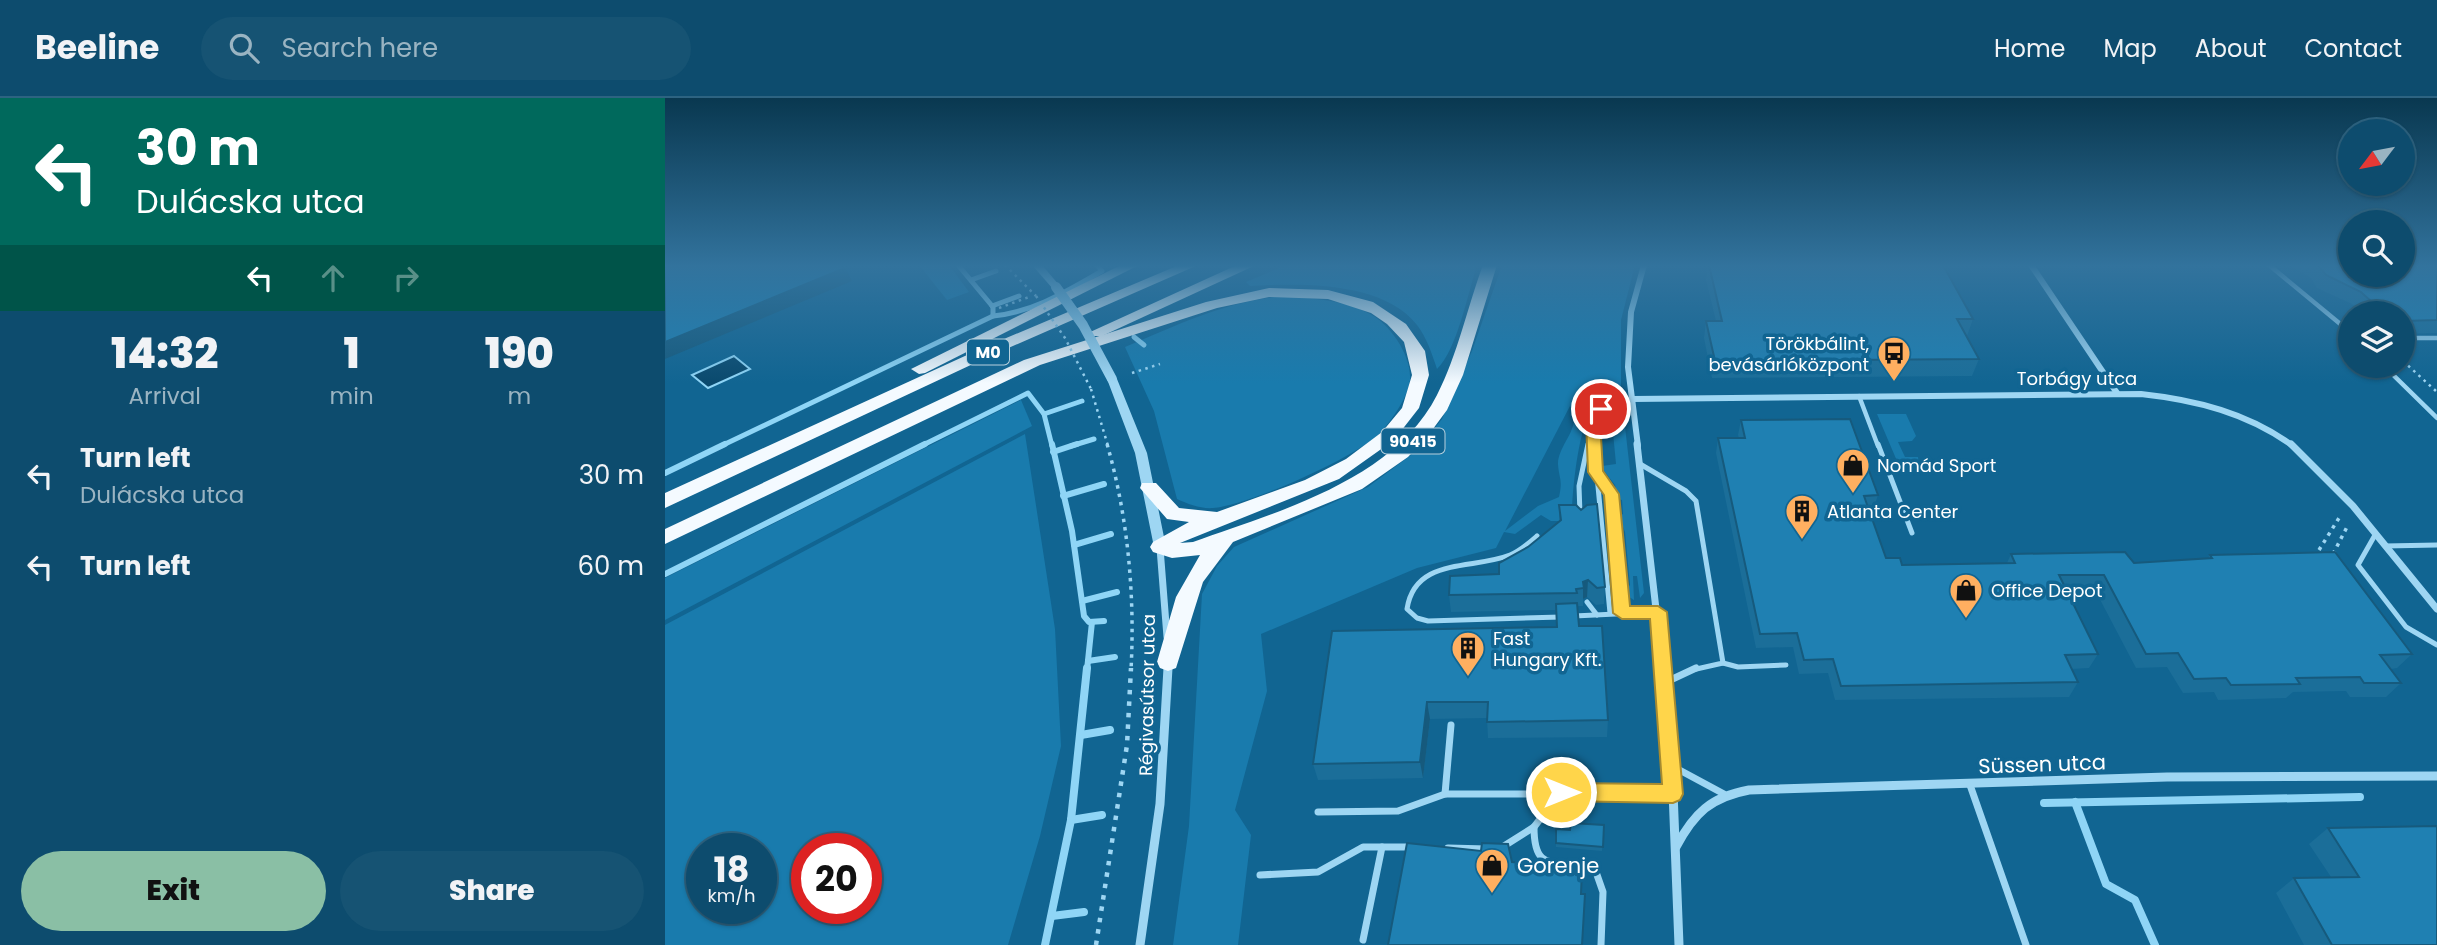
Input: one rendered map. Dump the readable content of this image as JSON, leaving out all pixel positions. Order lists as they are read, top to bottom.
{
  "streets": {
    "highway": ["M0", "90415"],
    "street": ["Torbágy utca", "Régivasútsor utca", "Süssen utca"]
  },
  "crossings": [
    ["90415", "Régivasútsor utca"]
  ],
  "places": {
    "bus stop": ["Törökbálint, bevásárlóközpont"],
    "shop": ["Nomád Sport", "Office Depot", "Gorenje"],
    "building": ["Atlanta Center", "Fast Hungary Kft."]
  },
  "north": "bottom left",
  "page": {
    "header": "Beeline",
    "search": "Search here",
    "nav": [
      "Home",
      "Map",
      "About",
      "Contact"
    ],
    "turn": ["30 m", "Dulácska utca"],
    "eta": [
      "14:32",
      "Arrival",
      "1",
      "min",
      "190",
      "m"
    ],
    "list": [
      {
        "name": "Turn left",
        "note": "Dulácska utca",
        "value": "30 m"
      },
      {
        "name": "Turn left",
        "value": "60 m"
      }
    ],
    "speed": "18 km/h",
    "limit": "20",
    "buttons": ["Exit", "Share"]
  }
}
